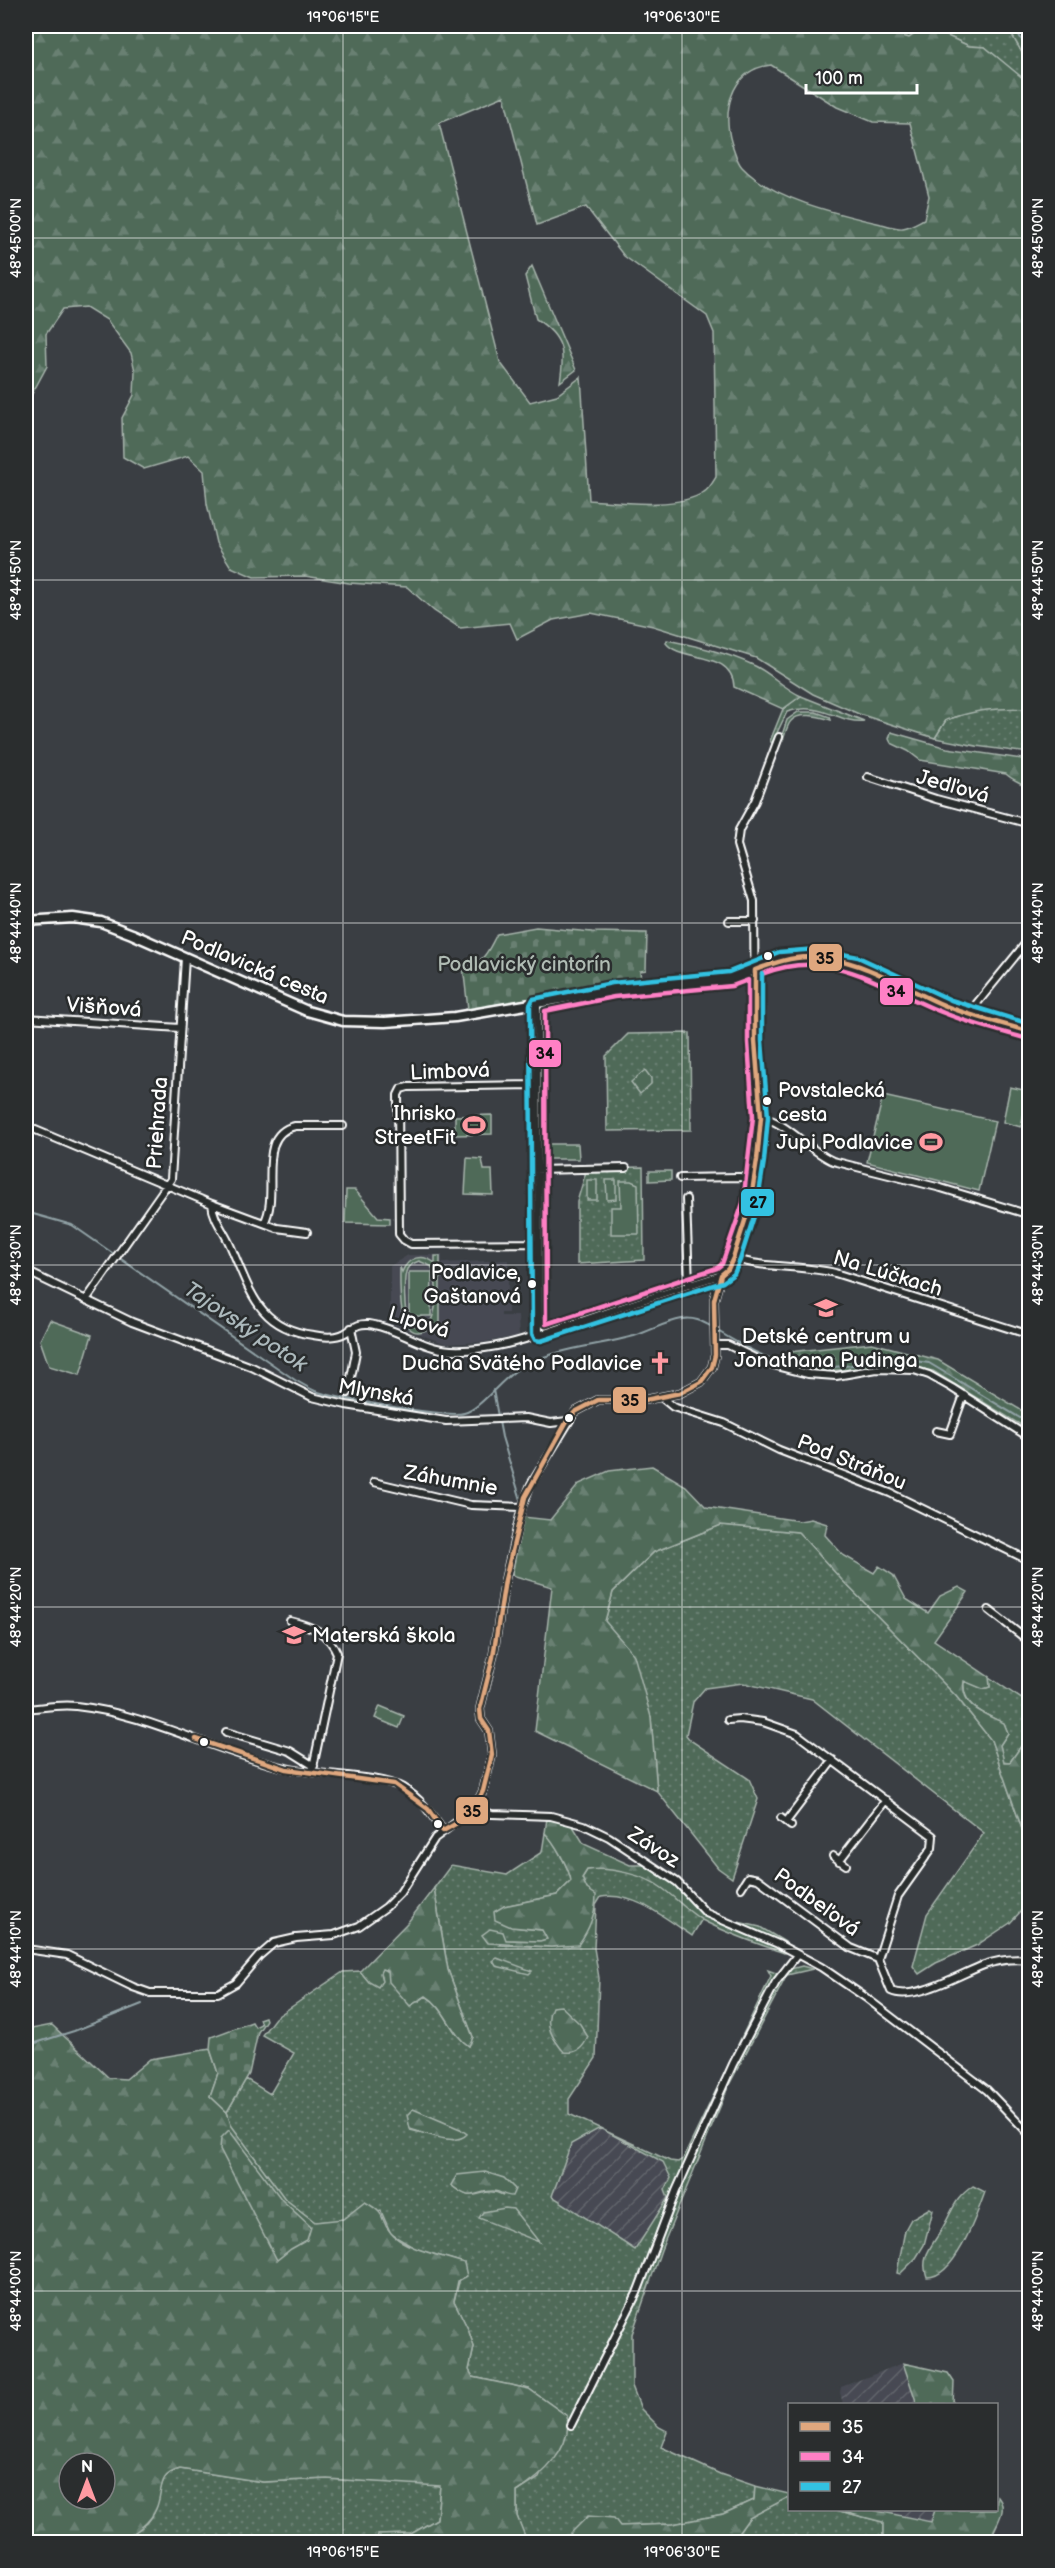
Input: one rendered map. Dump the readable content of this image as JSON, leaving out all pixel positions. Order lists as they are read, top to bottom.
{
  "streets": {
    "main road": ["Podlavická cesta"],
    "street": [
      "Jedľová",
      "Višňová",
      "Limbová",
      "Priehrada",
      "Na Lúčkach",
      "Lipová",
      "Mlynská",
      "Pod Stráňou",
      "Záhumnie",
      "Závoz",
      "Podbeľová"
    ]
  },
  "crossings": [
    ["Podlavická cesta", "Priehrada"],
    ["Višňová", "Priehrada"],
    ["Priehrada", "Mlynská"]
  ],
  "water": ["Tajovský potok"],
  "parks": ["Podlavický cintorín"],
  "places": {
    "other": ["Povstalecká cesta", "Podlavice, Gaštanová"],
    "sports": ["Ihrisko StreetFit", "Jupi Podlavice"],
    "school or university": ["Detské centrum u Jonathana Pudinga", "Materská škola"],
    "church": ["Ducha Svätého Podlavice"]
  },
  "lines": ["transit line 27", "transit line 35", "transit line 34"],
  "legend": ["35", "34", "27"],
  "scale_bar": "100 m",
  "north": "top",
  "coordinates": [
    "19°06'15\"E",
    "19°06'30\"E",
    "48°45'00\"N",
    "48°44'50\"N",
    "48°44'40\"N",
    "48°44'30\"N",
    "48°44'20\"N",
    "48°44'10\"N",
    "48°44'00\"N"
  ]
}
